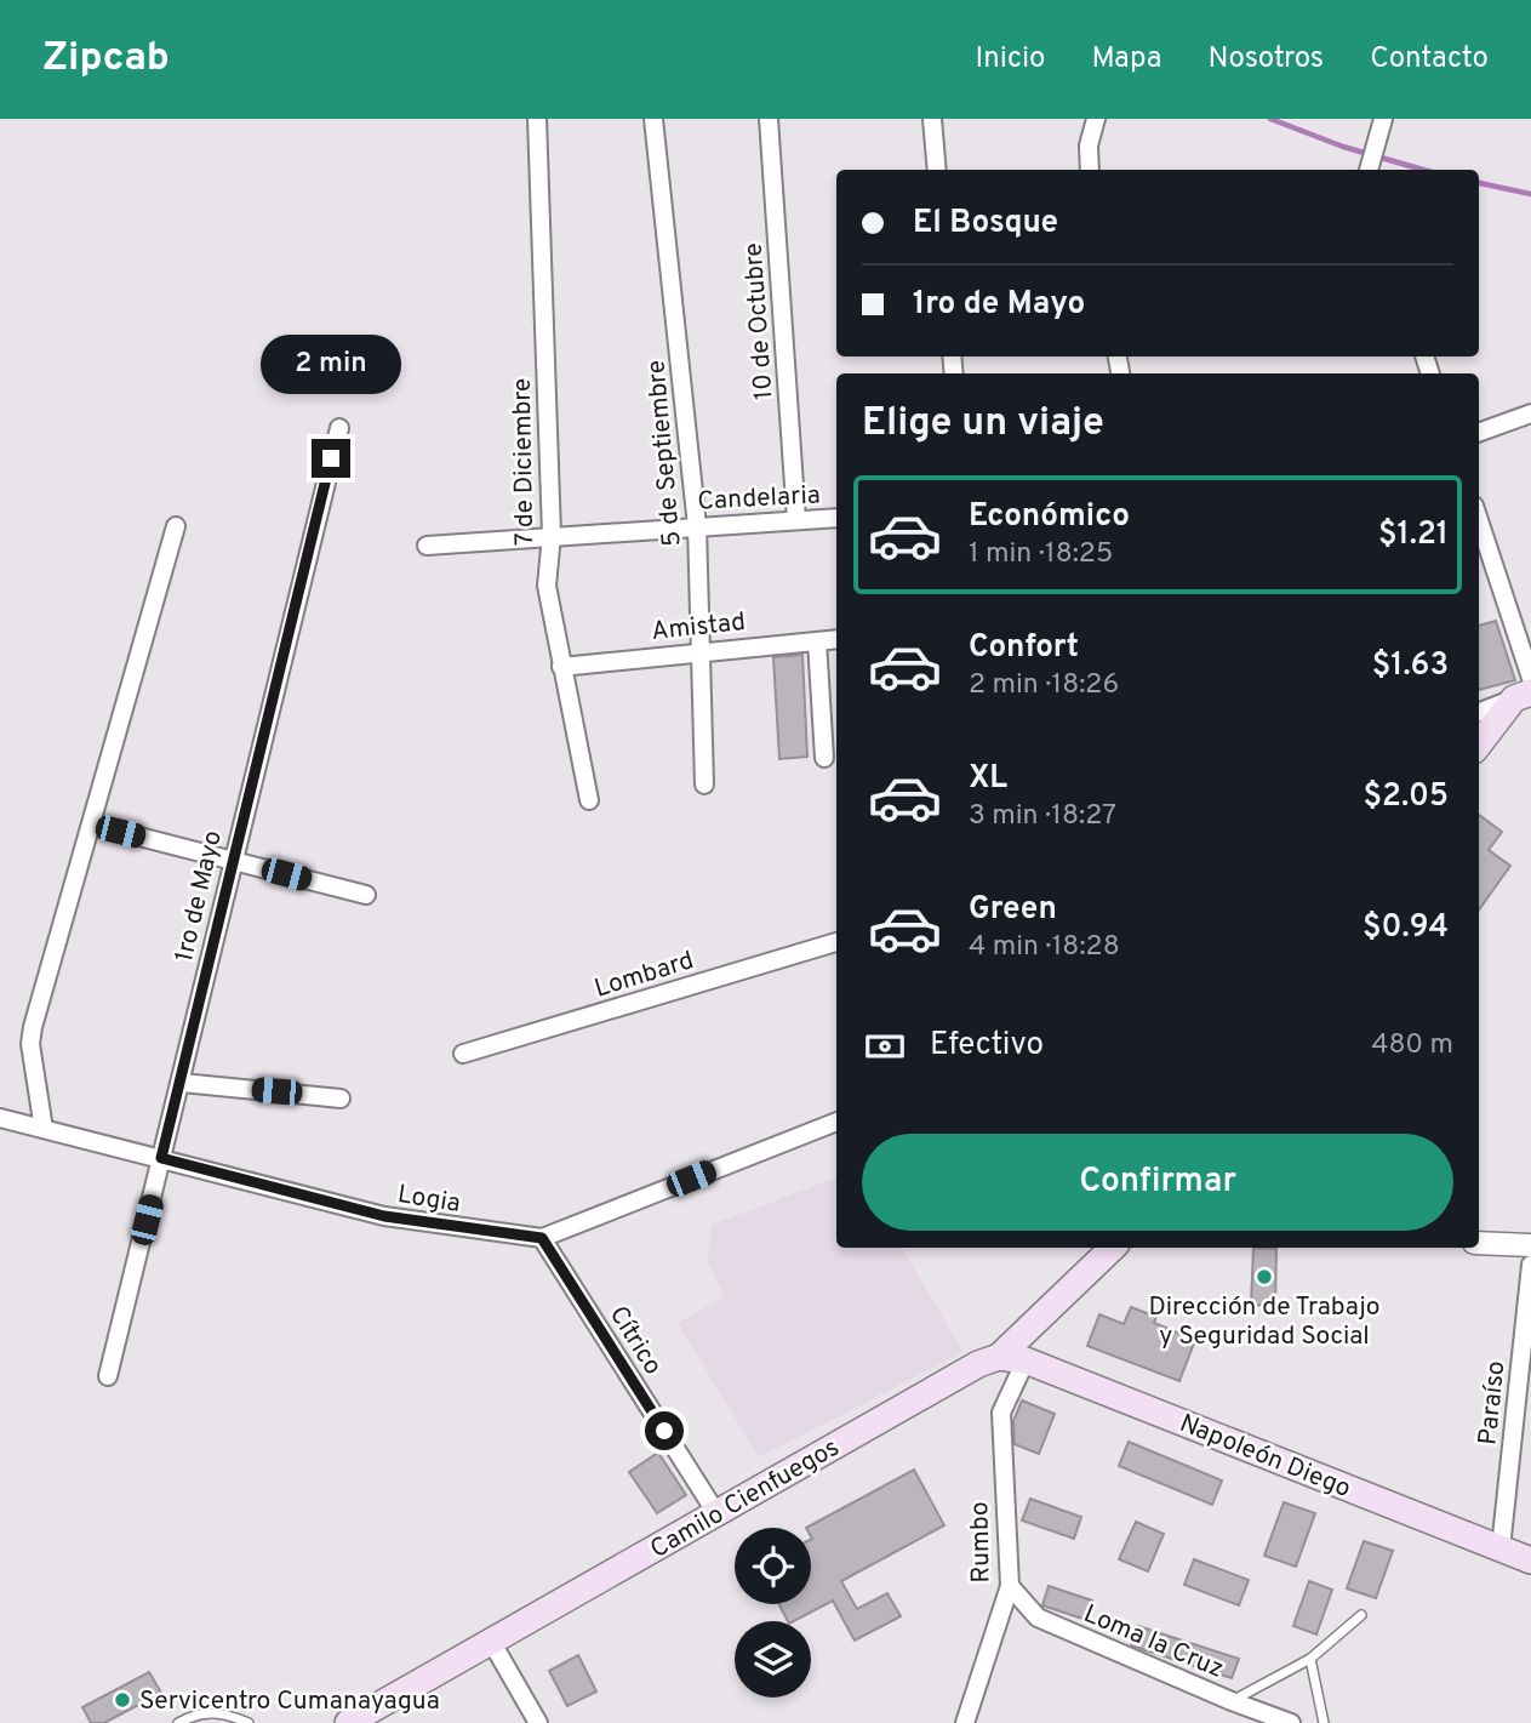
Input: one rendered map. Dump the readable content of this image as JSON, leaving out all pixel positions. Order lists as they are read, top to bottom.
{
  "streets": {
    "main road": ["Napoleón Diego", "Camilo Cienfuegos"],
    "street": [
      "10 de Octubre",
      "5 de Septiembre",
      "7 de Diciembre",
      "Candelaria",
      "Amistad",
      "1ro de Mayo",
      "Lombard",
      "Logia",
      "Cítrico",
      "Paraíso",
      "Rumbo",
      "Loma la Cruz"
    ]
  },
  "crossings": [
    ["10 de Octubre", "Candelaria"],
    ["5 de Septiembre", "Candelaria"],
    ["5 de Septiembre", "Amistad"],
    ["7 de Diciembre", "Candelaria"],
    ["7 de Diciembre", "Amistad"],
    ["1ro de Mayo", "Logia"],
    ["Logia", "Cítrico"],
    ["Cítrico", "Camilo Cienfuegos"],
    ["Paraíso", "Napoleón Diego"],
    ["Napoleón Diego", "Camilo Cienfuegos"],
    ["Napoleón Diego", "Rumbo"],
    ["Rumbo", "Loma la Cruz"]
  ],
  "places": ["Dirección de Trabajo y Seguridad Social", "Servicentro Cumanayagua"],
  "page": {
    "header": "Zipcab",
    "nav": [
      "Inicio",
      "Mapa",
      "Nosotros",
      "Contacto"
    ],
    "banner": ["El Bosque", "1ro de Mayo"],
    "bubble": "2 min",
    "heading": "Elige un viaje",
    "list": [
      {
        "name": "Económico",
        "note": "1 min · 18:25",
        "value": "$1.21"
      },
      {
        "name": "Confort",
        "note": "2 min · 18:26",
        "value": "$1.63"
      },
      {
        "name": "XL",
        "note": "3 min · 18:27",
        "value": "$2.05"
      },
      {
        "name": "Green",
        "note": "4 min · 18:28",
        "value": "$0.94"
      }
    ],
    "pay": ["Efectivo", "480 m"],
    "buttons": "Confirmar"
  }
}
